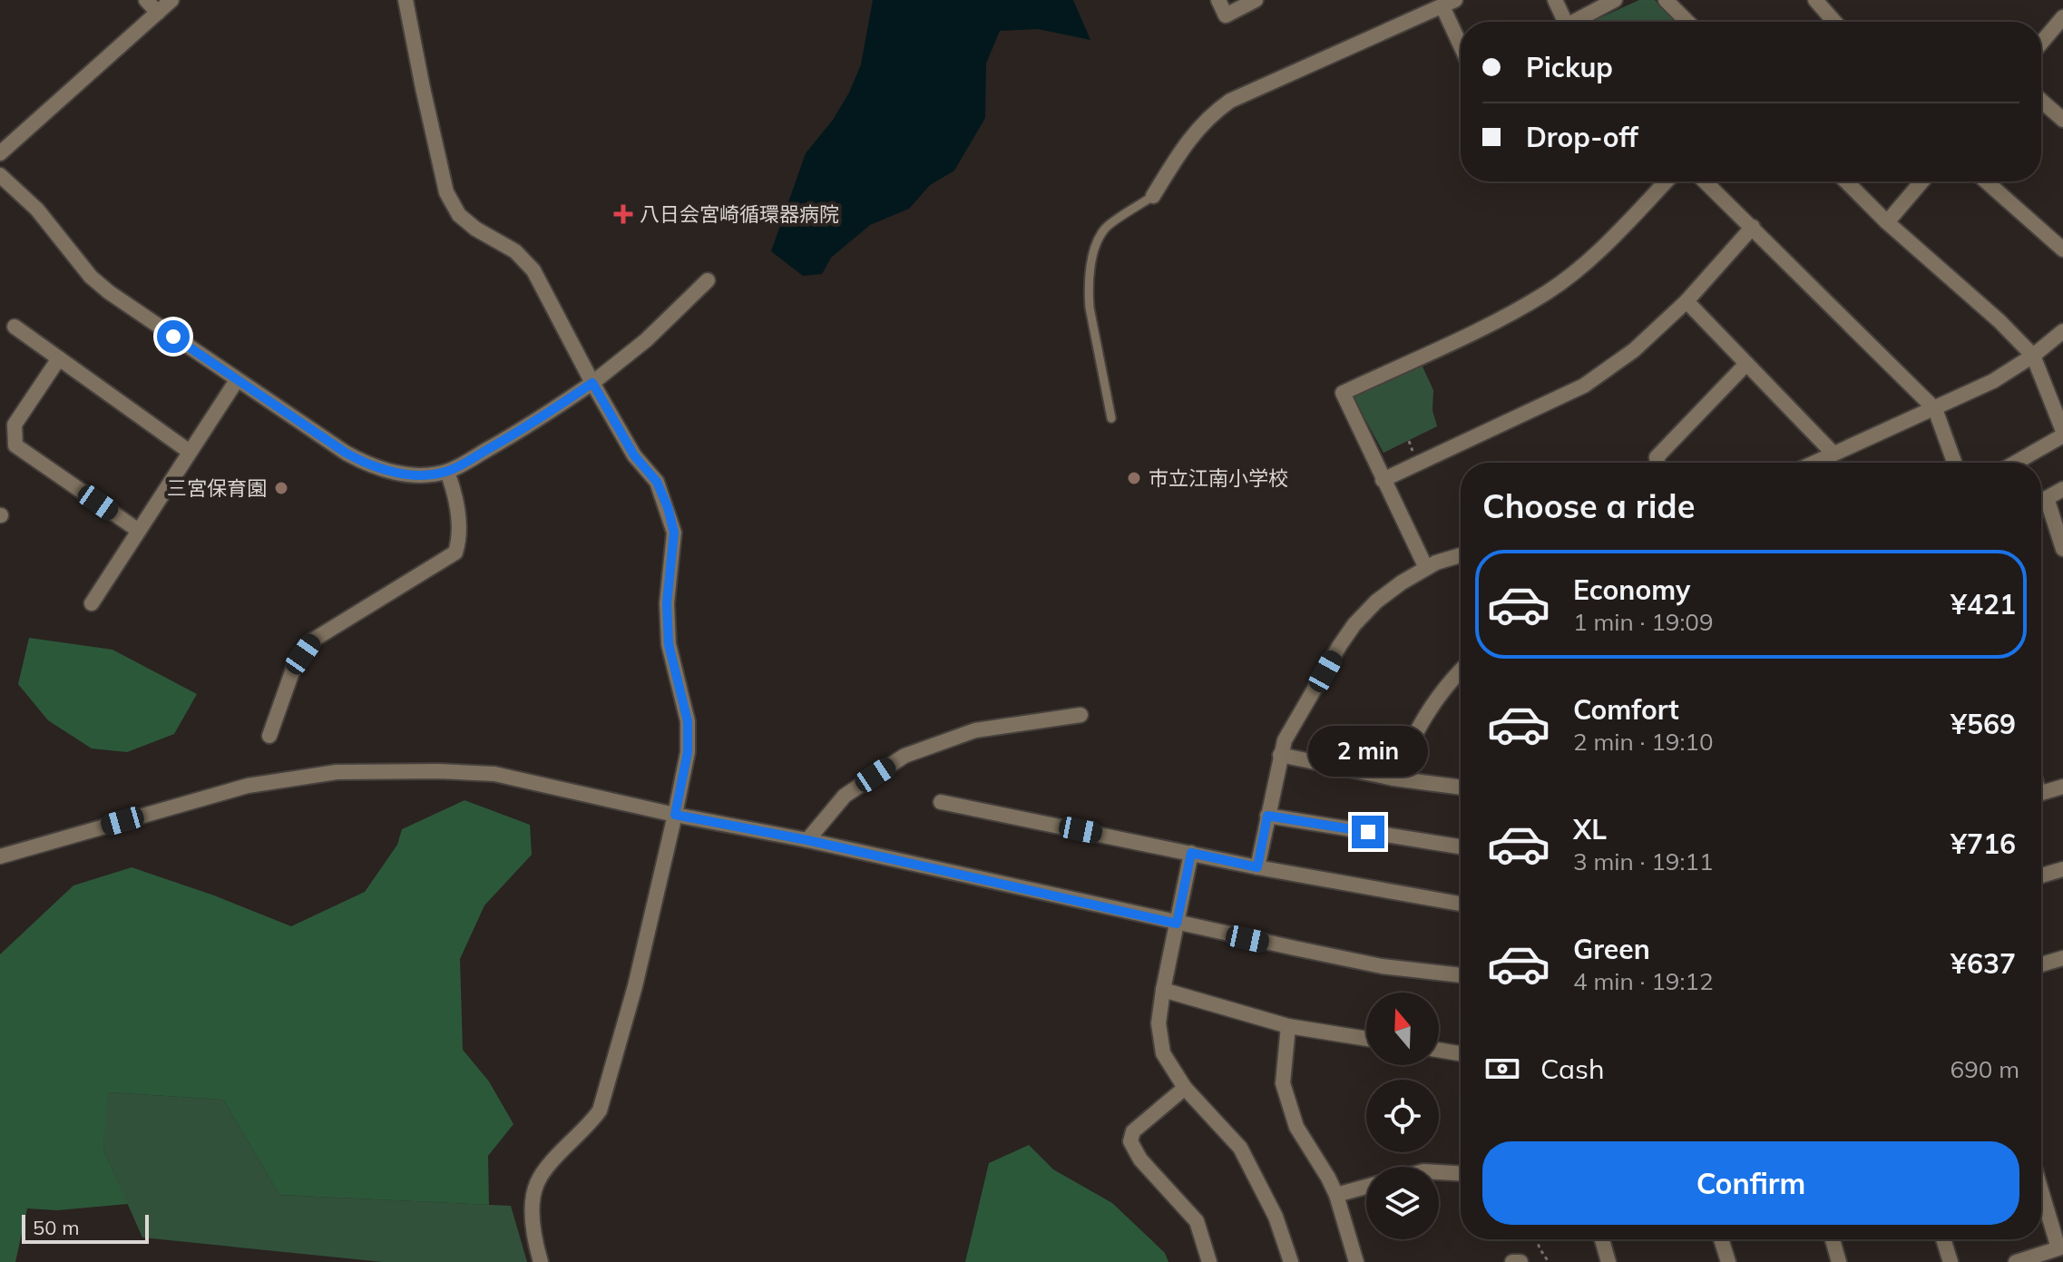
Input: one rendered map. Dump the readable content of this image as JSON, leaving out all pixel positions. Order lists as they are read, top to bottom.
{
  "places": {
    "health": ["八日会宮崎循環器病院"],
    "other": ["市立江南小学校", "三宮保育園"]
  },
  "scale_bar": "50 m",
  "north": "top",
  "page": {
    "banner": ["Pickup", "Drop-off"],
    "heading": "Choose a ride",
    "list": [
      {
        "name": "Economy",
        "note": "1 min · 19:09",
        "value": "¥421"
      },
      {
        "name": "Comfort",
        "note": "2 min · 19:10",
        "value": "¥569"
      },
      {
        "name": "XL",
        "note": "3 min · 19:11",
        "value": "¥716"
      },
      {
        "name": "Green",
        "note": "4 min · 19:12",
        "value": "¥637"
      }
    ],
    "bubble": "2 min",
    "pay": ["Cash", "690 m"],
    "buttons": "Confirm",
    "scale": "50 m"
  }
}
